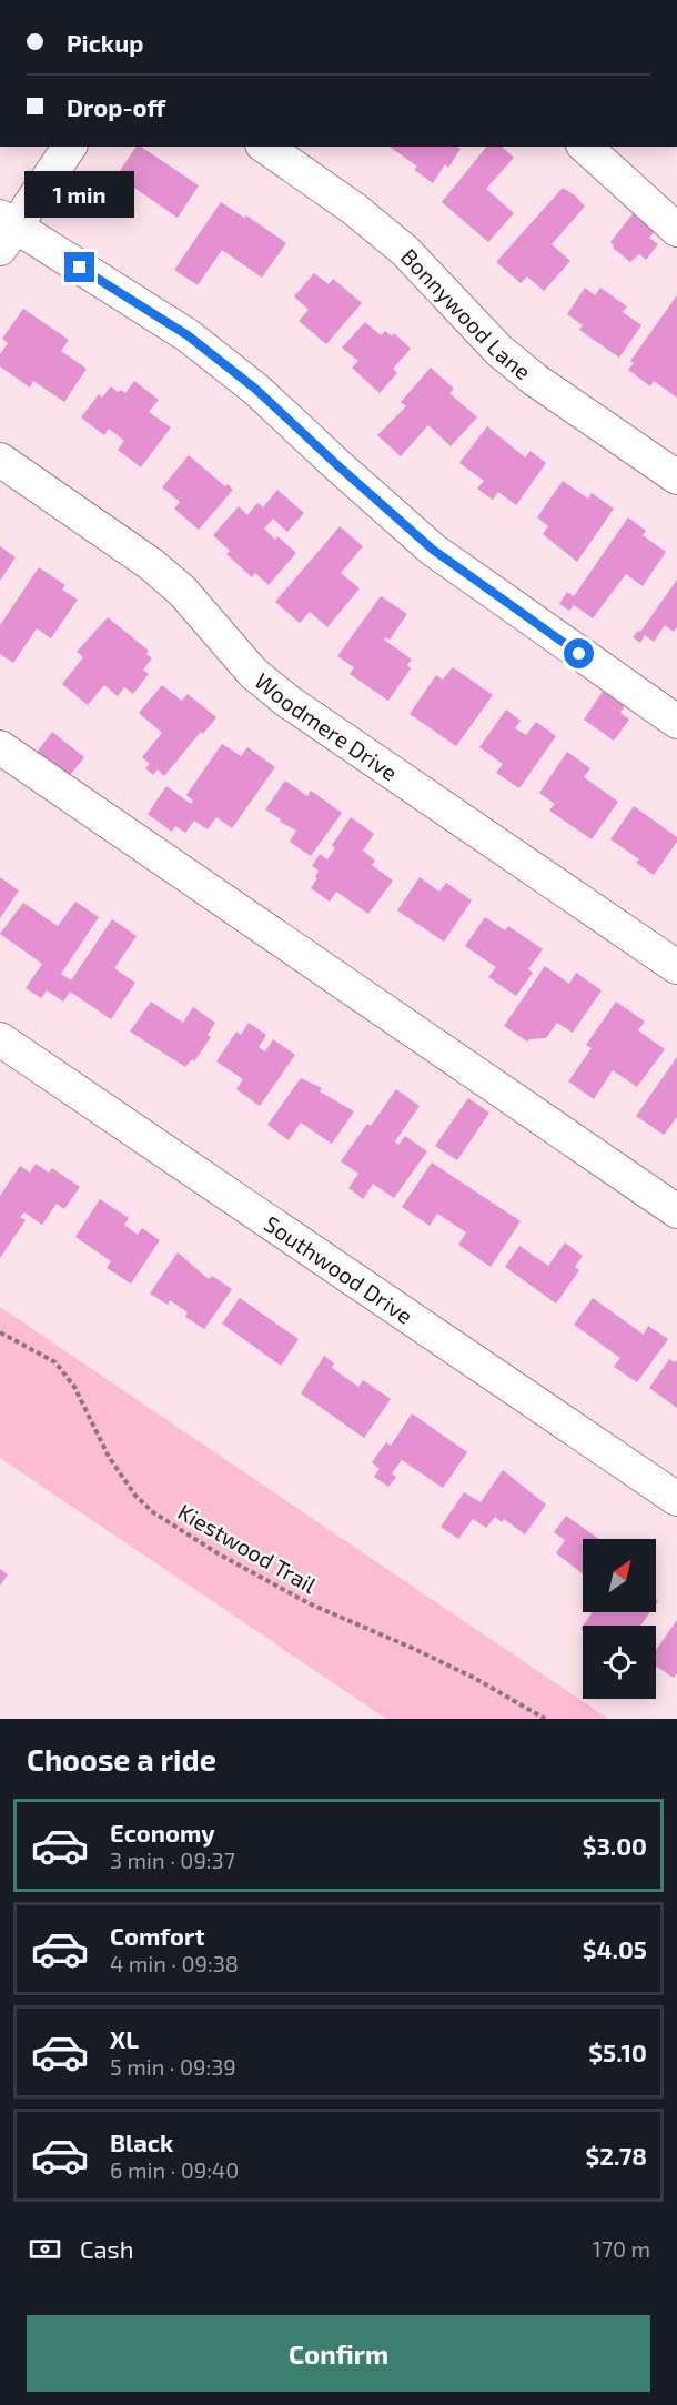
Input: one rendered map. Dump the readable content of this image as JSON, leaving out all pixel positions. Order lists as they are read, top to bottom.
{
  "streets": {
    "street": ["Bonnywood Lane", "Woodmere Drive", "Southwood Drive"],
    "path": ["Kiestwood Trail"]
  },
  "north": "top right",
  "page": {
    "banner": ["Pickup", "Drop-off"],
    "bubble": "1 min",
    "heading": "Choose a ride",
    "list": [
      {
        "name": "Economy",
        "note": "3 min · 09:37",
        "value": "$3.00"
      },
      {
        "name": "Comfort",
        "note": "4 min · 09:38",
        "value": "$4.05"
      },
      {
        "name": "XL",
        "note": "5 min · 09:39",
        "value": "$5.10"
      },
      {
        "name": "Black",
        "note": "6 min · 09:40",
        "value": "$2.78"
      }
    ],
    "pay": ["Cash", "170 m"],
    "buttons": "Confirm"
  }
}
